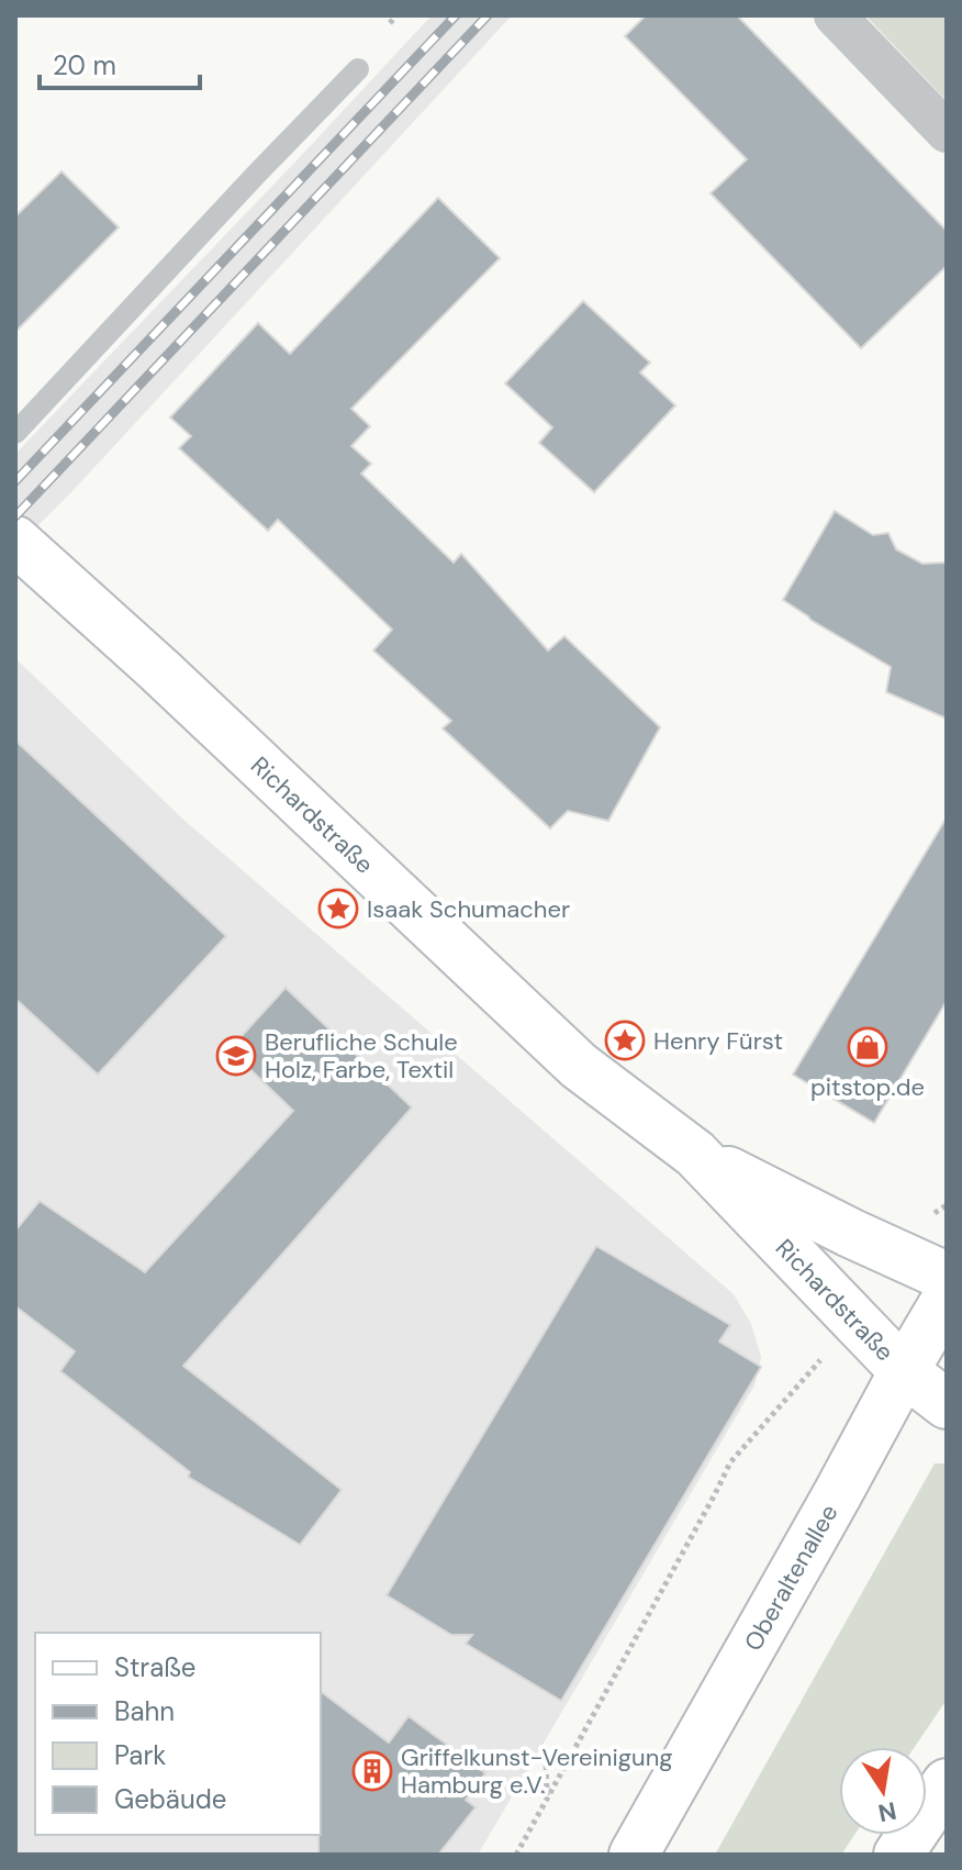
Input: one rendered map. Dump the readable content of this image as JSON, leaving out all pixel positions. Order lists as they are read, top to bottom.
{
  "streets": {
    "street": ["Richardstraße", "Oberaltenallee"]
  },
  "crossings": [
    ["Richardstraße", "Oberaltenallee"]
  ],
  "places": {
    "place": ["Isaak Schumacher", "Henry Fürst"],
    "shop": ["pitstop.de"],
    "school or university": ["Berufliche Schule Holz, Farbe, Textil"],
    "building": ["Griffelkunst-Vereinigung Hamburg e.V."]
  },
  "legend": [
    "Straße",
    "Bahn",
    "Park",
    "Gebäude"
  ],
  "scale_bar": "20 m",
  "north": "bottom"
}
